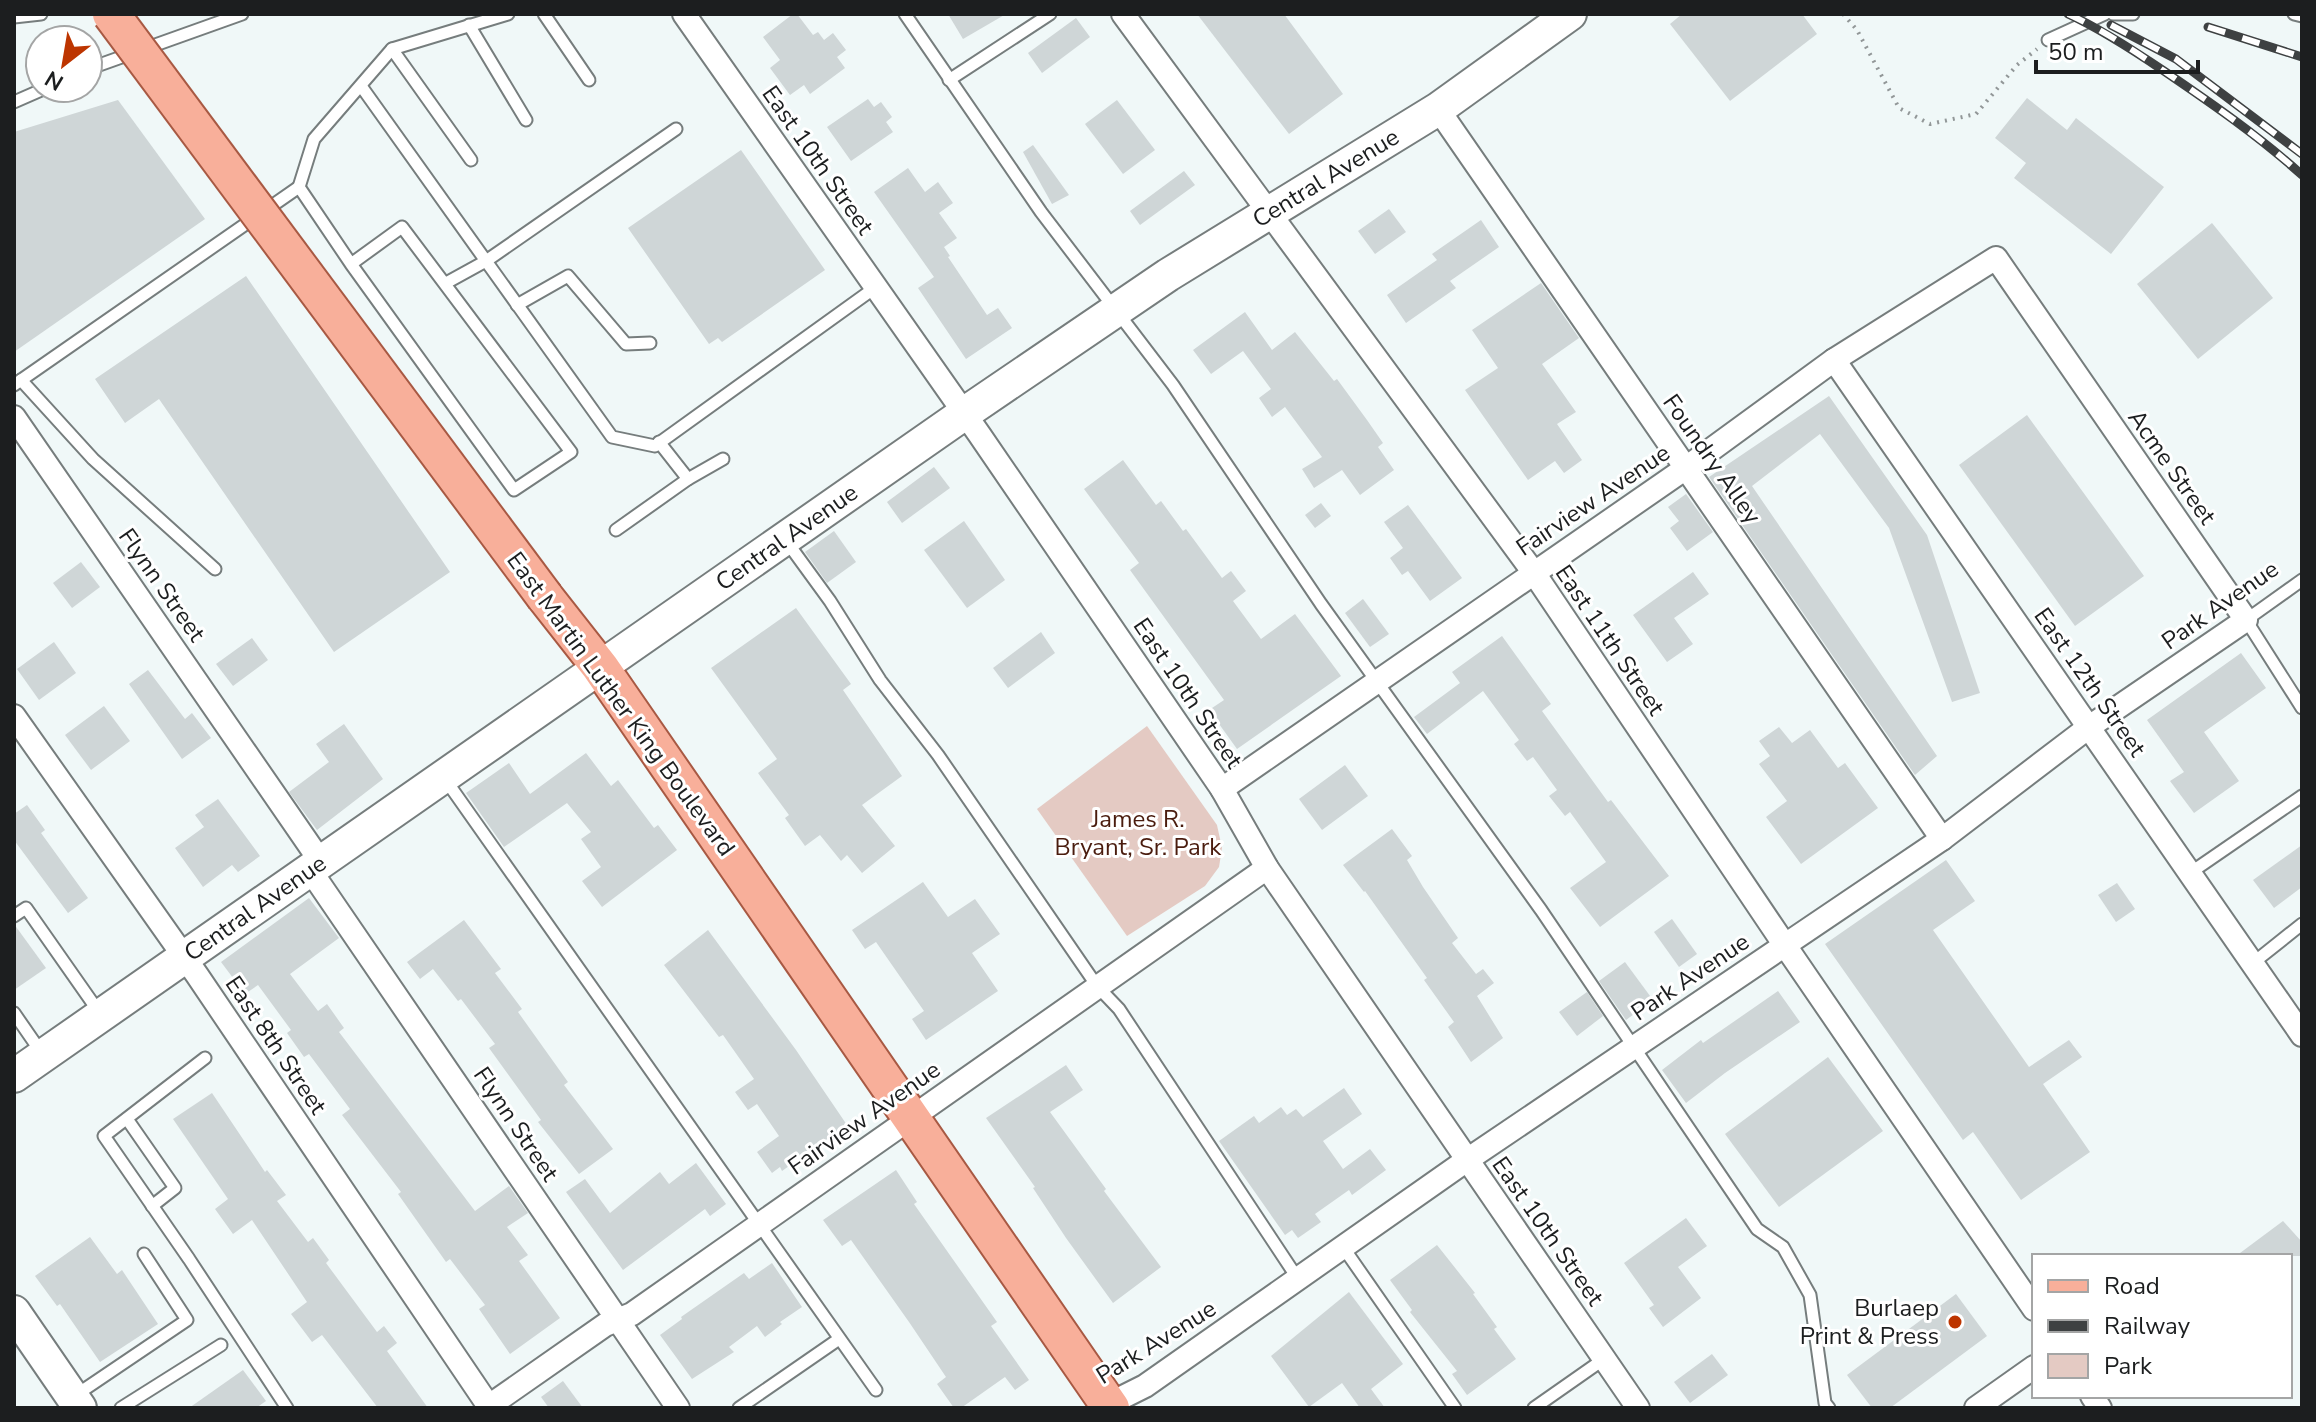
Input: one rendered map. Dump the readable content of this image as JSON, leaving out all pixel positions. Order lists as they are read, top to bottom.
{
  "streets": {
    "main road": ["Central Avenue", "East Martin Luther King Boulevard"],
    "street": [
      "East 10th Street",
      "Foundry Alley",
      "Acme Street",
      "Fairview Avenue",
      "Flynn Street",
      "Park Avenue",
      "East 11th Street",
      "East 12th Street",
      "East 8th Street"
    ]
  },
  "crossings": [
    ["East 10th Street", "Central Avenue"],
    ["East 10th Street", "Fairview Avenue"],
    ["East 10th Street", "Park Avenue"],
    ["Central Avenue", "Foundry Alley"],
    ["Central Avenue", "Flynn Street"],
    ["Central Avenue", "East 11th Street"],
    ["Central Avenue", "East Martin Luther King Boulevard"],
    ["Central Avenue", "East 8th Street"],
    ["Foundry Alley", "Fairview Avenue"],
    ["Foundry Alley", "Park Avenue"],
    ["Acme Street", "Fairview Avenue"],
    ["Acme Street", "Park Avenue"],
    ["Fairview Avenue", "Flynn Street"],
    ["Fairview Avenue", "East 11th Street"],
    ["Fairview Avenue", "East 12th Street"],
    ["Fairview Avenue", "East Martin Luther King Boulevard"],
    ["Fairview Avenue", "East 8th Street"],
    ["Park Avenue", "East 11th Street"],
    ["Park Avenue", "East 12th Street"],
    ["Park Avenue", "East Martin Luther King Boulevard"]
  ],
  "parks": ["James R. Bryant, Sr. Park"],
  "places": ["Burlaep Print & Press"],
  "legend": ["Road", "Railway", "Park"],
  "scale_bar": "50 m",
  "north": "bottom left"
}
